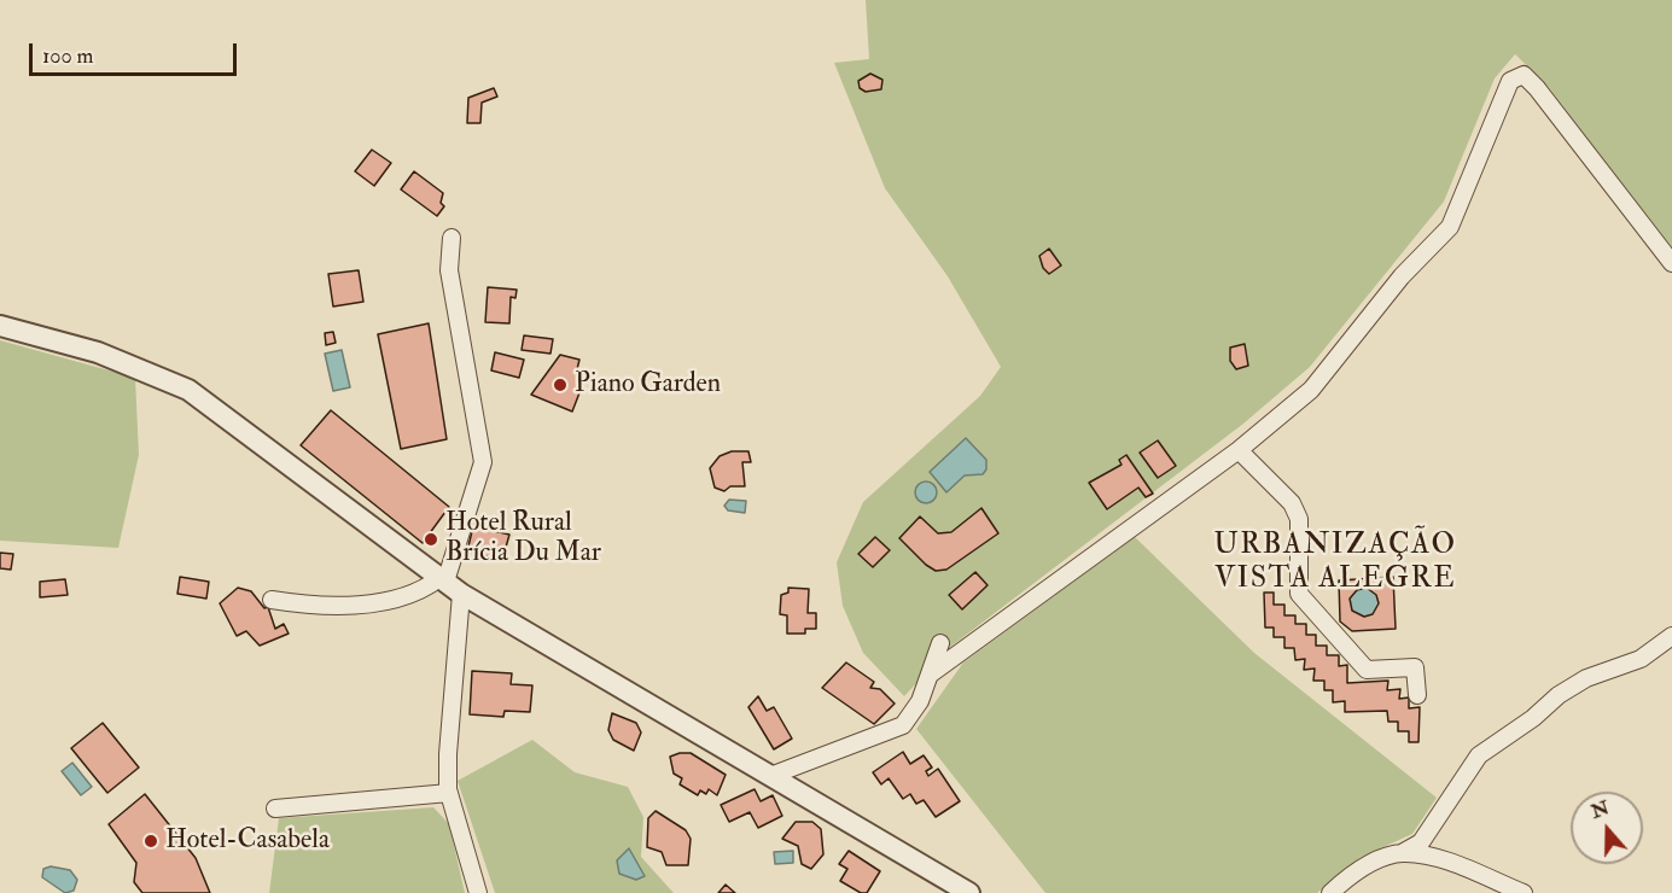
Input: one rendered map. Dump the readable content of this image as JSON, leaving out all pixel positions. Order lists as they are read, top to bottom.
{
  "districts": ["URBANIZAÇÃO VISTA ALEGRE"],
  "places": ["Piano Garden", "Hotel Rural Brícia Du Mar", "Hotel-Casabela"],
  "scale_bar": "100 m",
  "north": "top"
}
